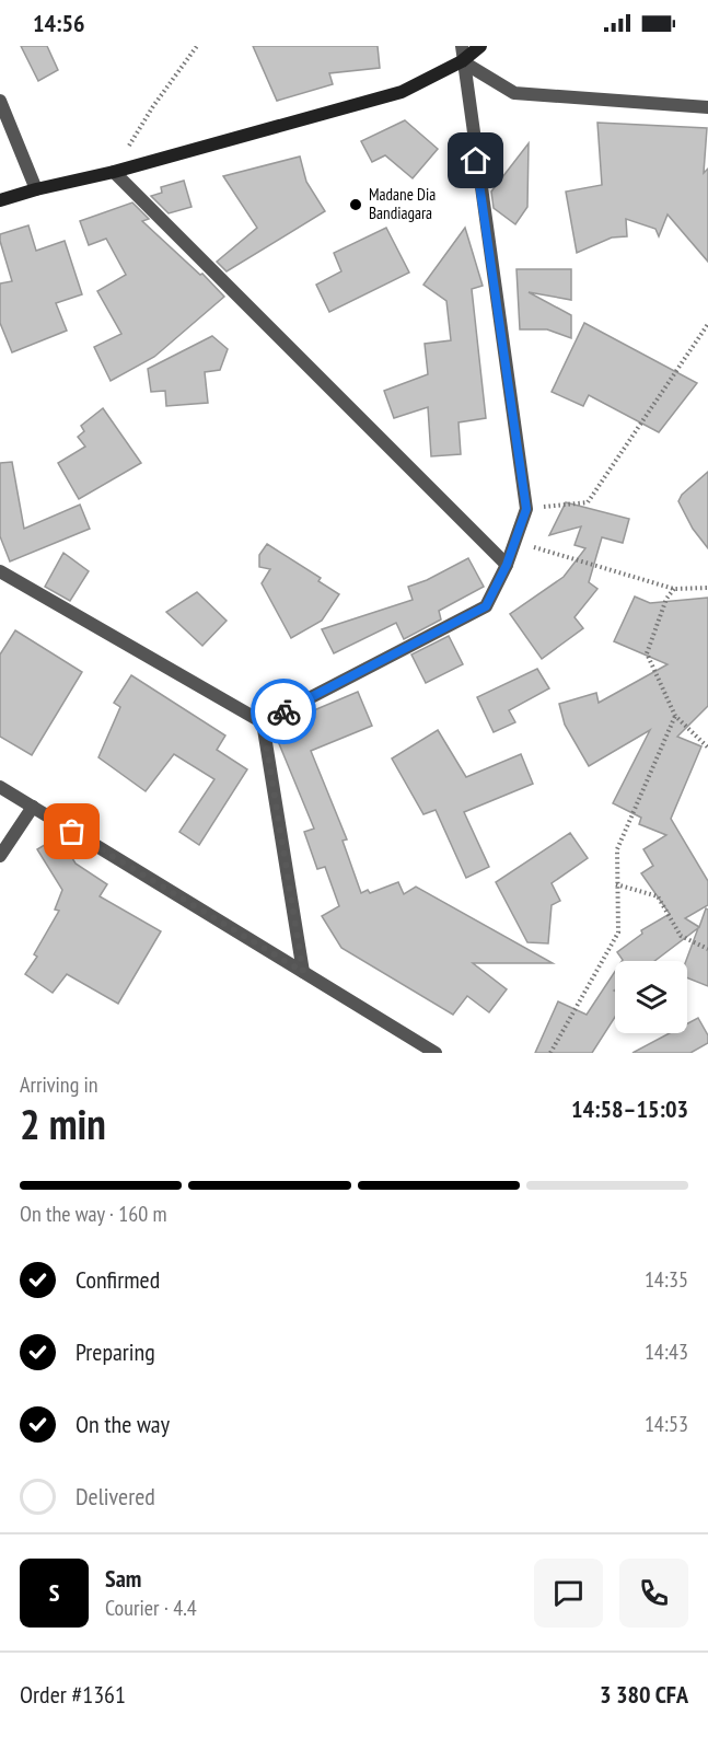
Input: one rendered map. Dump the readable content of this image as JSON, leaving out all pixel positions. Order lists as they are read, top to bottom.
{
  "places": ["Madane Dia Bandiagara"],
  "page": {
    "status": "14:56",
    "heading": ["2 min", "Arriving in", "14:58–15:03"],
    "panel": [
      "Sam",
      "Courier · 4.4",
      "Order #1361",
      "3 380 CFA"
    ],
    "bar": "On the way · 160 m",
    "list": [
      ["Confirmed", "14:35"],
      ["Preparing", "14:43"],
      ["On the way", "14:53"],
      "Delivered"
    ],
    "round": "S"
  }
}
